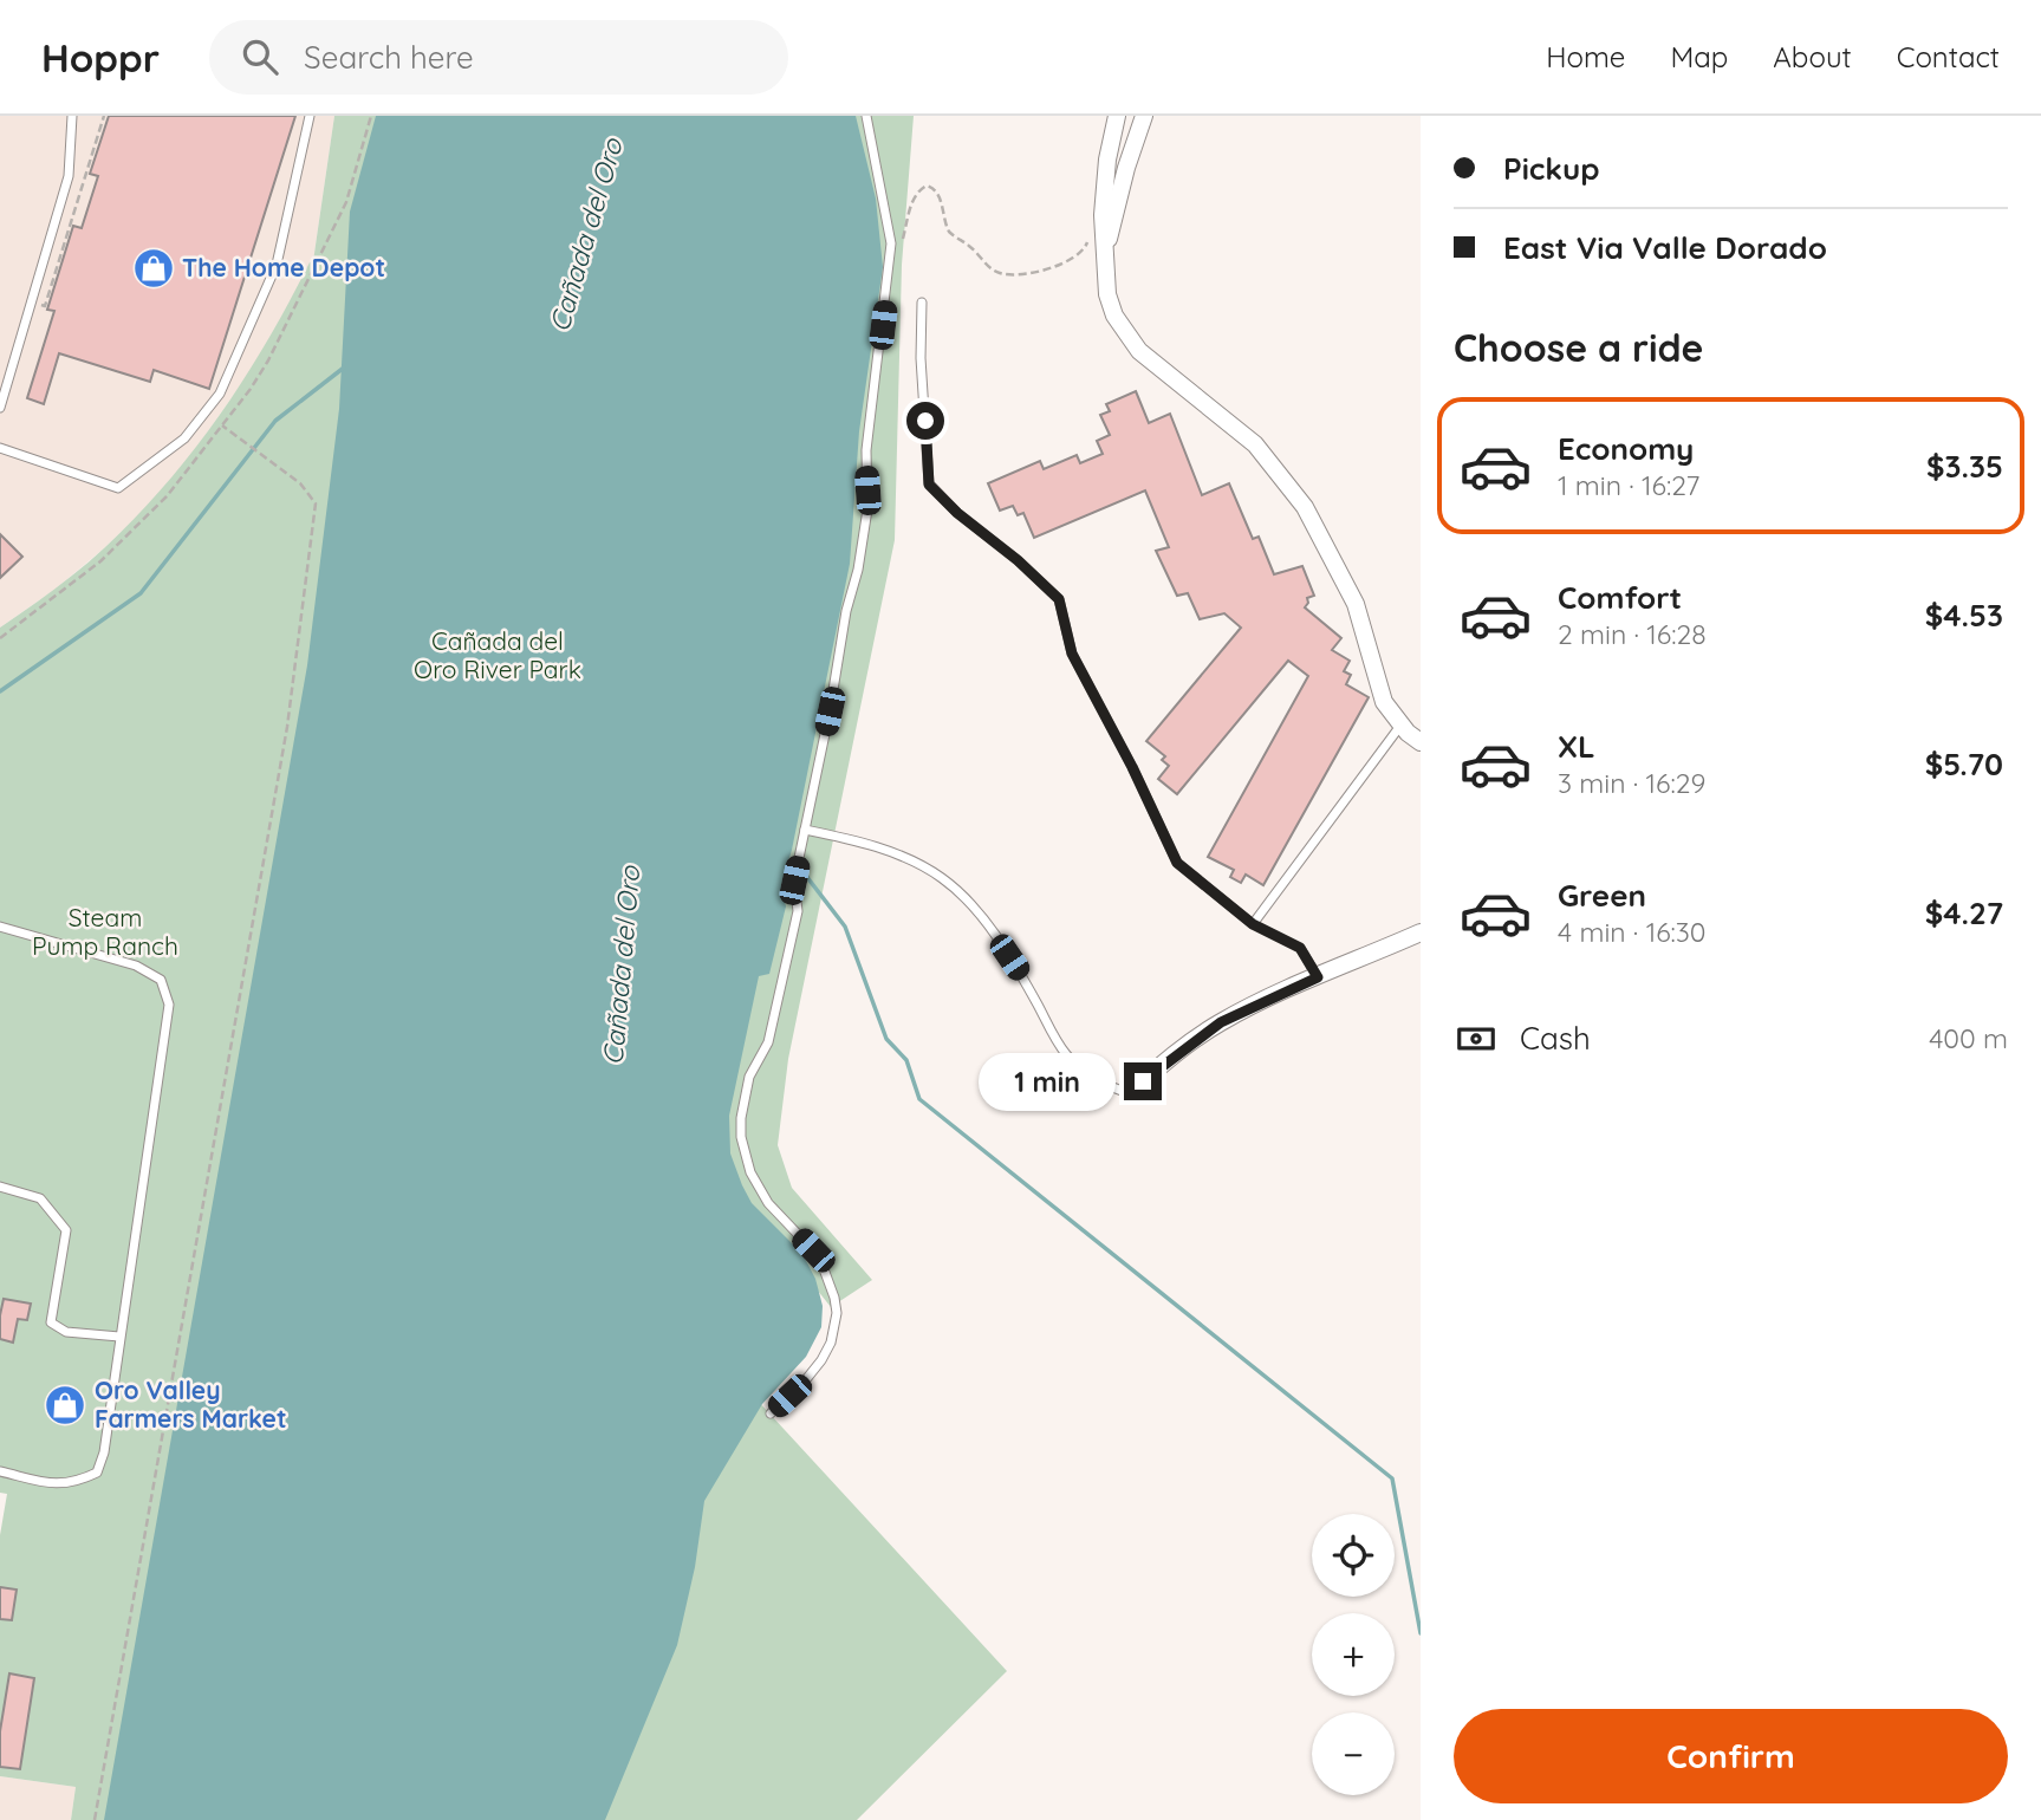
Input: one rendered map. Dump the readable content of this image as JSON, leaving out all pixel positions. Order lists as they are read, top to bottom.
{
  "water": ["Cañada del Oro"],
  "parks": ["Cañada del Oro River Park", "Steam Pump Ranch"],
  "places": {
    "shop": ["The Home Depot", "Oro Valley Farmers Market"]
  },
  "page": {
    "header": "Hoppr",
    "search": "Search here",
    "nav": [
      "Home",
      "Map",
      "About",
      "Contact"
    ],
    "banner": ["Pickup", "East Via Valle Dorado"],
    "heading": "Choose a ride",
    "list": [
      {
        "name": "Economy",
        "note": "1 min · 16:27",
        "value": "$3.35"
      },
      {
        "name": "Comfort",
        "note": "2 min · 16:28",
        "value": "$4.53"
      },
      {
        "name": "XL",
        "note": "3 min · 16:29",
        "value": "$5.70"
      },
      {
        "name": "Green",
        "note": "4 min · 16:30",
        "value": "$4.27"
      }
    ],
    "pay": ["Cash", "400 m"],
    "bubble": "1 min",
    "map_buttons": ["+", "−"],
    "buttons": "Confirm"
  }
}
